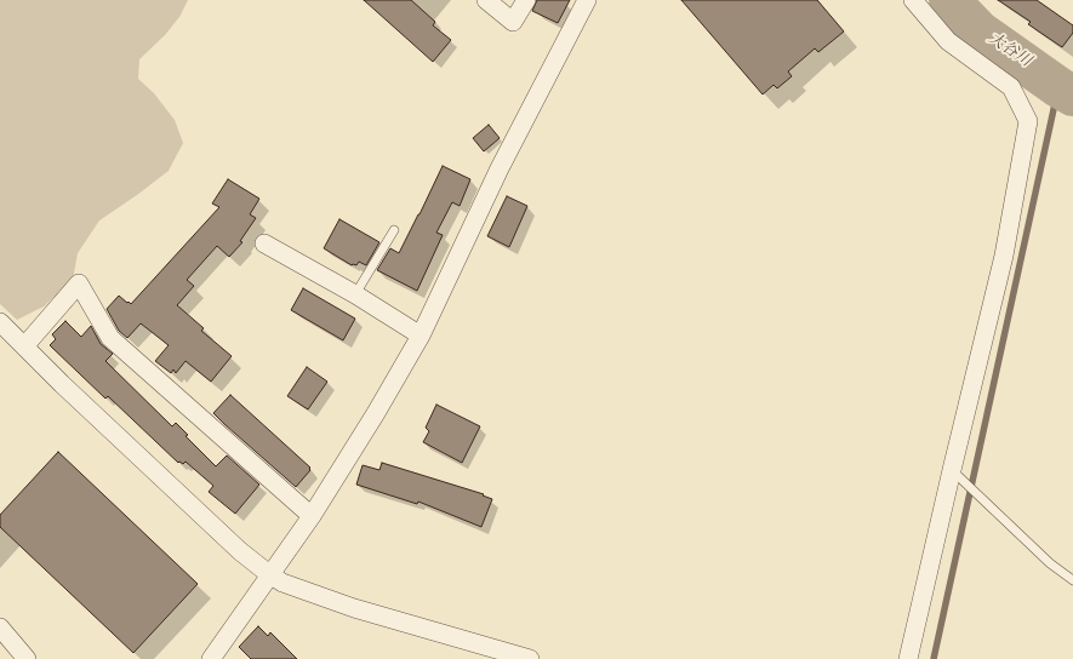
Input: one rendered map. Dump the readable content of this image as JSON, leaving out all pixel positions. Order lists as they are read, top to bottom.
{
  "water": ["大谷川"]
}
